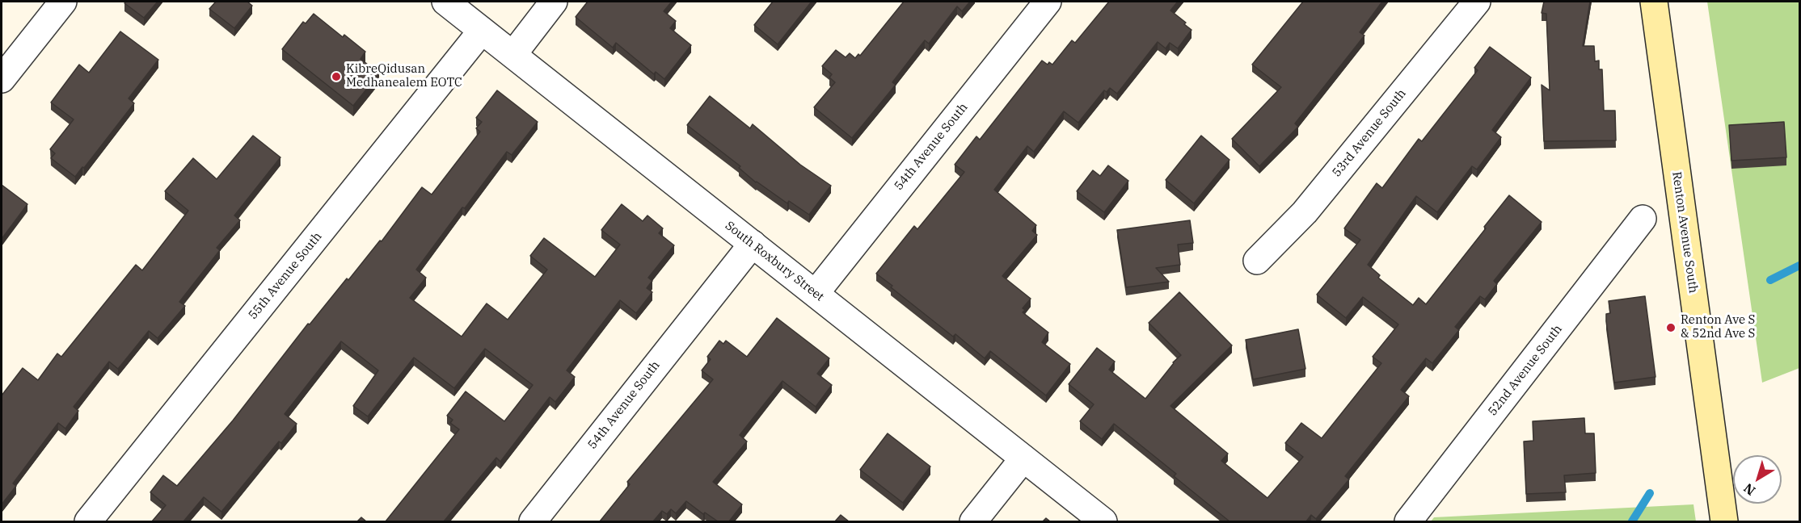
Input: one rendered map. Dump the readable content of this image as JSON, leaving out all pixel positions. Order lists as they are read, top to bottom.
{
  "streets": {
    "main road": ["Renton Avenue South"],
    "street": [
      "53rd Avenue South",
      "54th Avenue South",
      "South Roxbury Street",
      "55th Avenue South",
      "52nd Avenue South"
    ]
  },
  "crossings": [
    ["54th Avenue South", "South Roxbury Street"],
    ["South Roxbury Street", "55th Avenue South"]
  ],
  "places": ["KibreQidusan Medhanealem EOTC", "Renton Ave S & 52nd Ave S"],
  "north": "bottom left"
}
